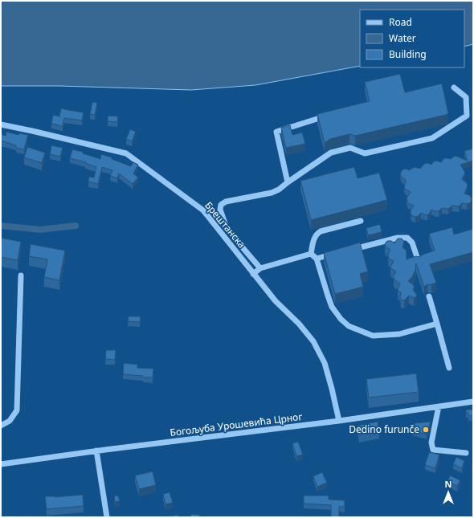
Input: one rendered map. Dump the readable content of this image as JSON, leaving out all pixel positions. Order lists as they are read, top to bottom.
{
  "streets": {
    "street": ["Брештанска", "Богољуба Урошевића Црног"]
  },
  "crossings": [
    ["Брештанска", "Богољуба Урошевића Црног"]
  ],
  "places": ["Dedino furunče"],
  "legend": ["Road", "Water", "Building"],
  "north": "top"
}
